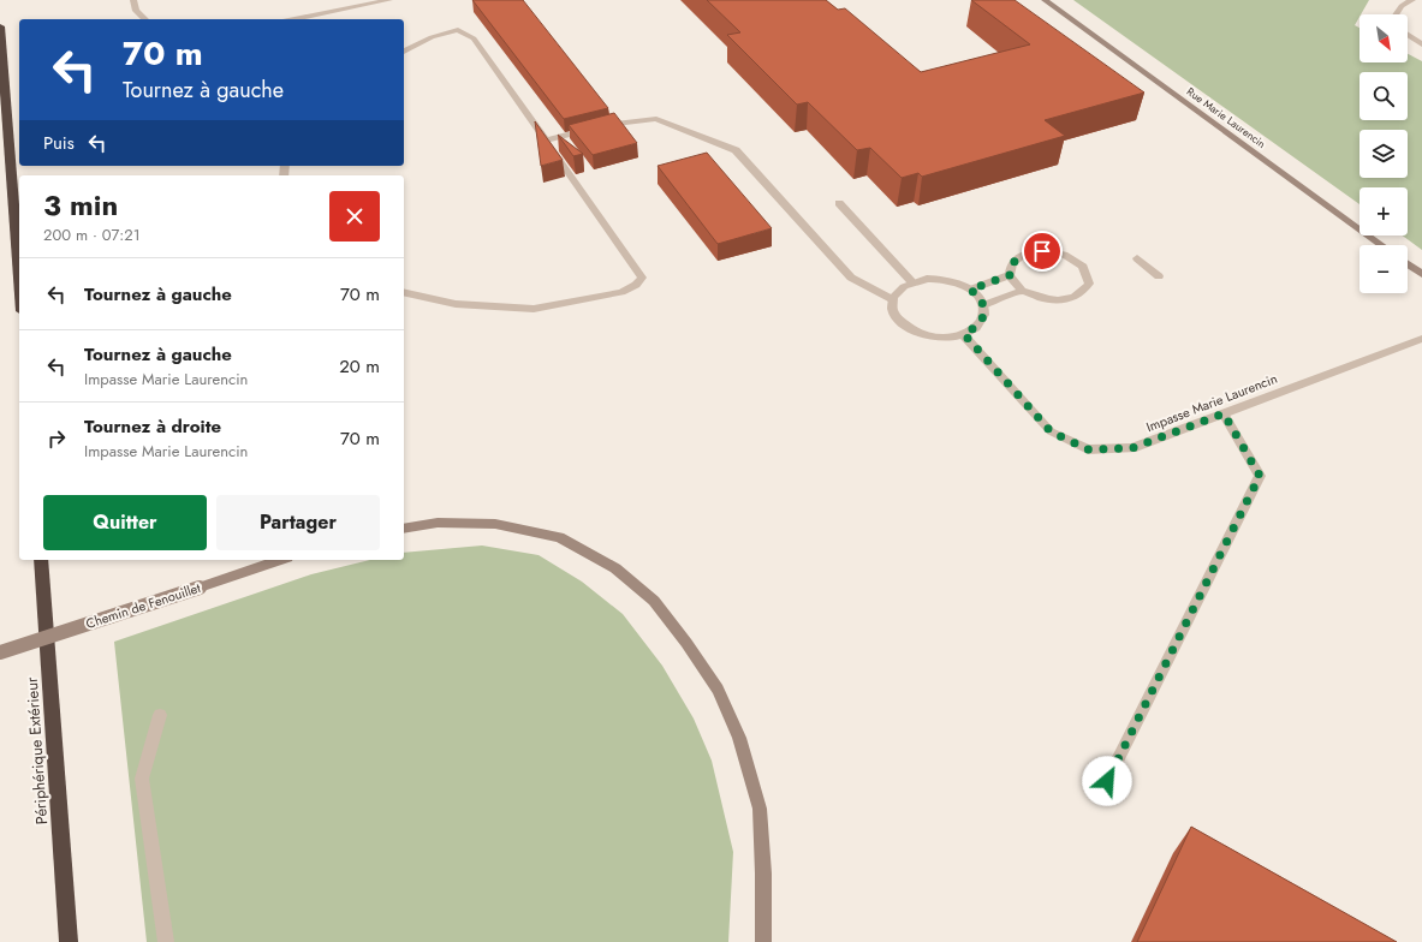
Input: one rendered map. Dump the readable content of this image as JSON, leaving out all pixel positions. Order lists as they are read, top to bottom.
{
  "streets": {
    "highway": ["Périphérique Extérieur"],
    "street": ["Rue Marie Laurencin", "Impasse Marie Laurencin", "Chemin de Fenouillet"]
  },
  "north": "bottom right",
  "page": {
    "map_buttons": ["+", "−"],
    "turn": ["70 m", "Tournez à gauche"],
    "then": "Puis",
    "heading": ["3 min", "200 m · 07:21"],
    "list": [
      {
        "name": "Tournez à gauche",
        "value": "70 m"
      },
      {
        "name": "Tournez à gauche",
        "note": "Impasse Marie Laurencin",
        "value": "20 m"
      },
      {
        "name": "Tournez à droite",
        "note": "Impasse Marie Laurencin",
        "value": "70 m"
      }
    ],
    "buttons": ["Quitter", "Partager"]
  }
}
